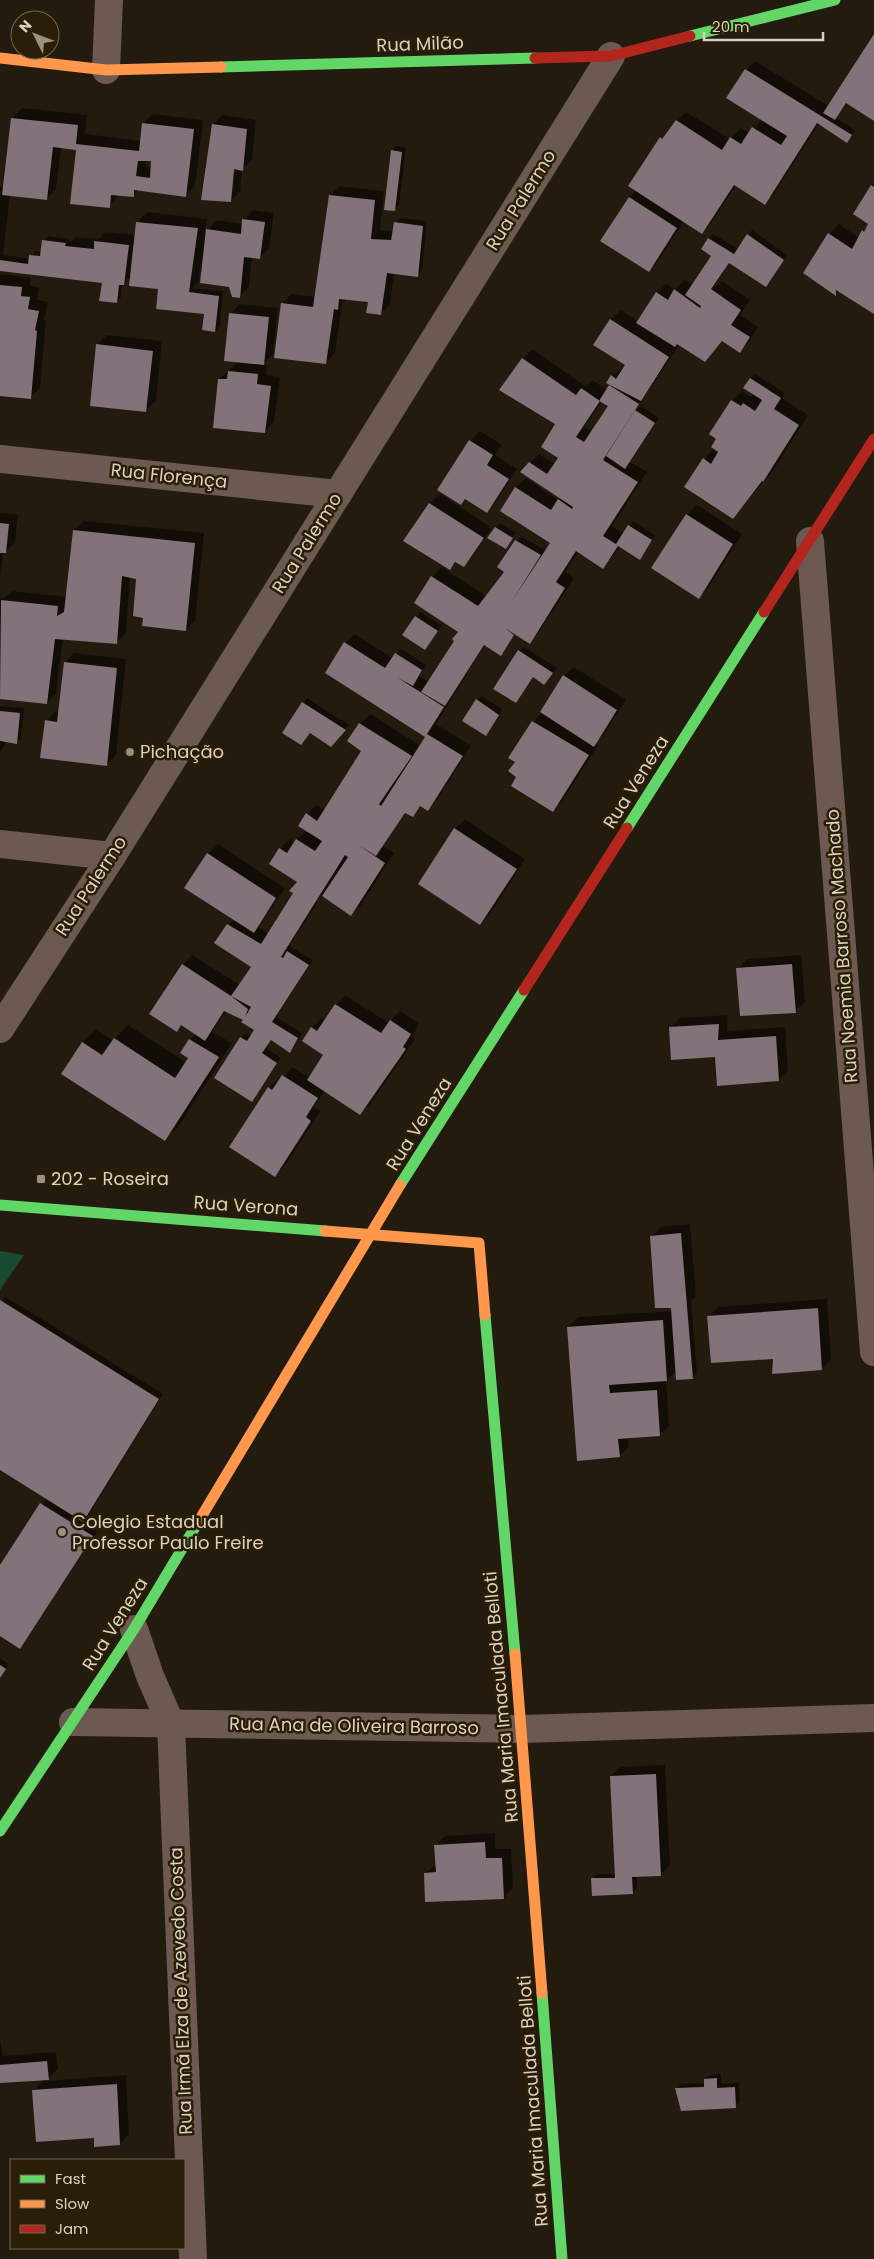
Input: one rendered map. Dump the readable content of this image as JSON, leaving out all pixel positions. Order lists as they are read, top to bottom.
{
  "streets": {
    "street": [
      "Rua Milão",
      "Rua Palermo",
      "Rua Florença",
      "Rua Veneza",
      "Rua Noemia Barroso Machado",
      "Rua Verona",
      "Rua Maria Imaculada Belloti",
      "Rua Ana de Oliveira Barroso",
      "Rua Irmã Elza de Azevedo Costa"
    ]
  },
  "crossings": [
    ["Rua Milão", "Rua Palermo"],
    ["Rua Palermo", "Rua Florença"],
    ["Rua Veneza", "Rua Noemia Barroso Machado"],
    ["Rua Veneza", "Rua Verona"],
    ["Rua Veneza", "Rua Maria Imaculada Belloti"],
    ["Rua Veneza", "Rua Ana de Oliveira Barroso"],
    ["Rua Verona", "Rua Maria Imaculada Belloti"],
    ["Rua Maria Imaculada Belloti", "Rua Ana de Oliveira Barroso"],
    ["Rua Ana de Oliveira Barroso", "Rua Irmã Elza de Azevedo Costa"]
  ],
  "places": {
    "other": ["Pichação", "Colegio Estadual Professor Paulo Freire"],
    "transit": ["202 - Roseira"]
  },
  "legend": ["Fast", "Slow", "Jam"],
  "scale_bar": "20 m",
  "north": "top left"
}
